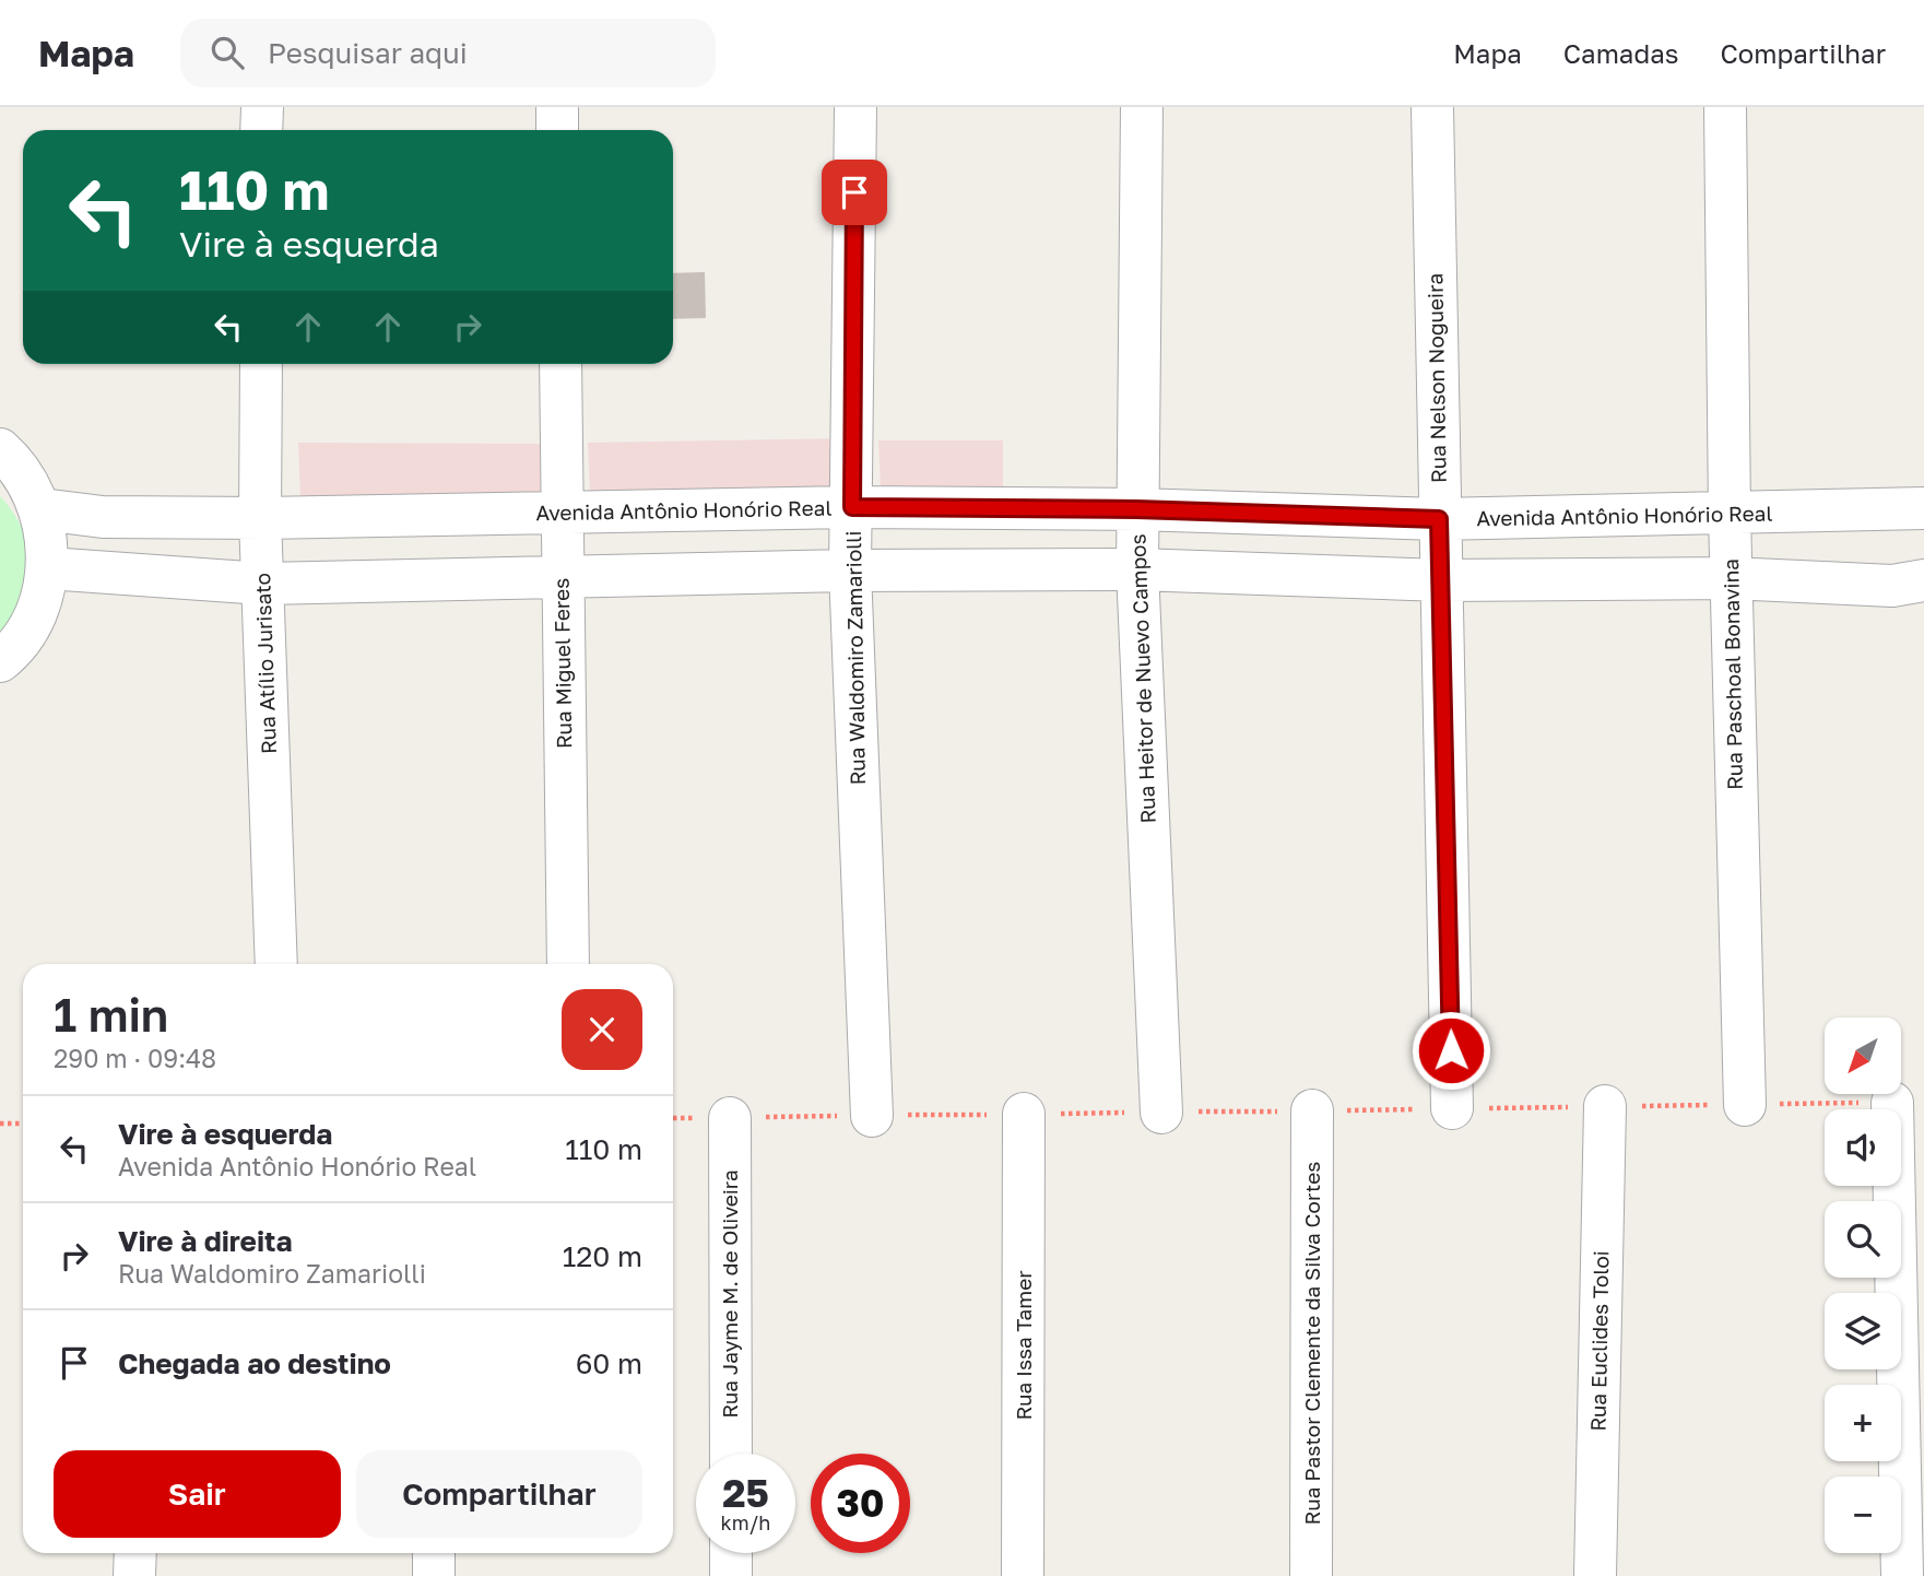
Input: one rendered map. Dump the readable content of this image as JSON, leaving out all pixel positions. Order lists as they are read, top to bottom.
{
  "streets": {
    "street": [
      "Rua Nelson Nogueira",
      "Avenida Antônio Honório Real",
      "Rua Waldomiro Zamariolli",
      "Rua Atílio Jurisato",
      "Rua Miguel Feres",
      "Rua Paschoal Bonavina",
      "Rua Heitor de Nuevo Campos",
      "Rua Jayme M. de Oliveira",
      "Rua Euclides Toloi",
      "Rua Pastor Clemente da Silva Cortes",
      "Rua Issa Tamer"
    ]
  },
  "crossings": [
    ["Rua Nelson Nogueira", "Avenida Antônio Honório Real"],
    ["Avenida Antônio Honório Real", "Rua Waldomiro Zamariolli"],
    ["Avenida Antônio Honório Real", "Rua Atílio Jurisato"],
    ["Avenida Antônio Honório Real", "Rua Miguel Feres"],
    ["Avenida Antônio Honório Real", "Rua Paschoal Bonavina"],
    ["Avenida Antônio Honório Real", "Rua Heitor de Nuevo Campos"]
  ],
  "north": "bottom left",
  "page": {
    "header": "Mapa",
    "search": "Pesquisar aqui",
    "nav": ["Mapa", "Camadas", "Compartilhar"],
    "turn": ["110 m", "Vire à esquerda"],
    "heading": ["1 min", "290 m · 09:48"],
    "map_buttons": ["+", "−"],
    "list": [
      {
        "name": "Vire à esquerda",
        "note": "Avenida Antônio Honório Real",
        "value": "110 m"
      },
      {
        "name": "Vire à direita",
        "note": "Rua Waldomiro Zamariolli",
        "value": "120 m"
      },
      {
        "name": "Chegada ao destino",
        "value": "60 m"
      }
    ],
    "buttons": ["Sair", "Compartilhar"],
    "speed": "25 km/h",
    "limit": "30"
  }
}
